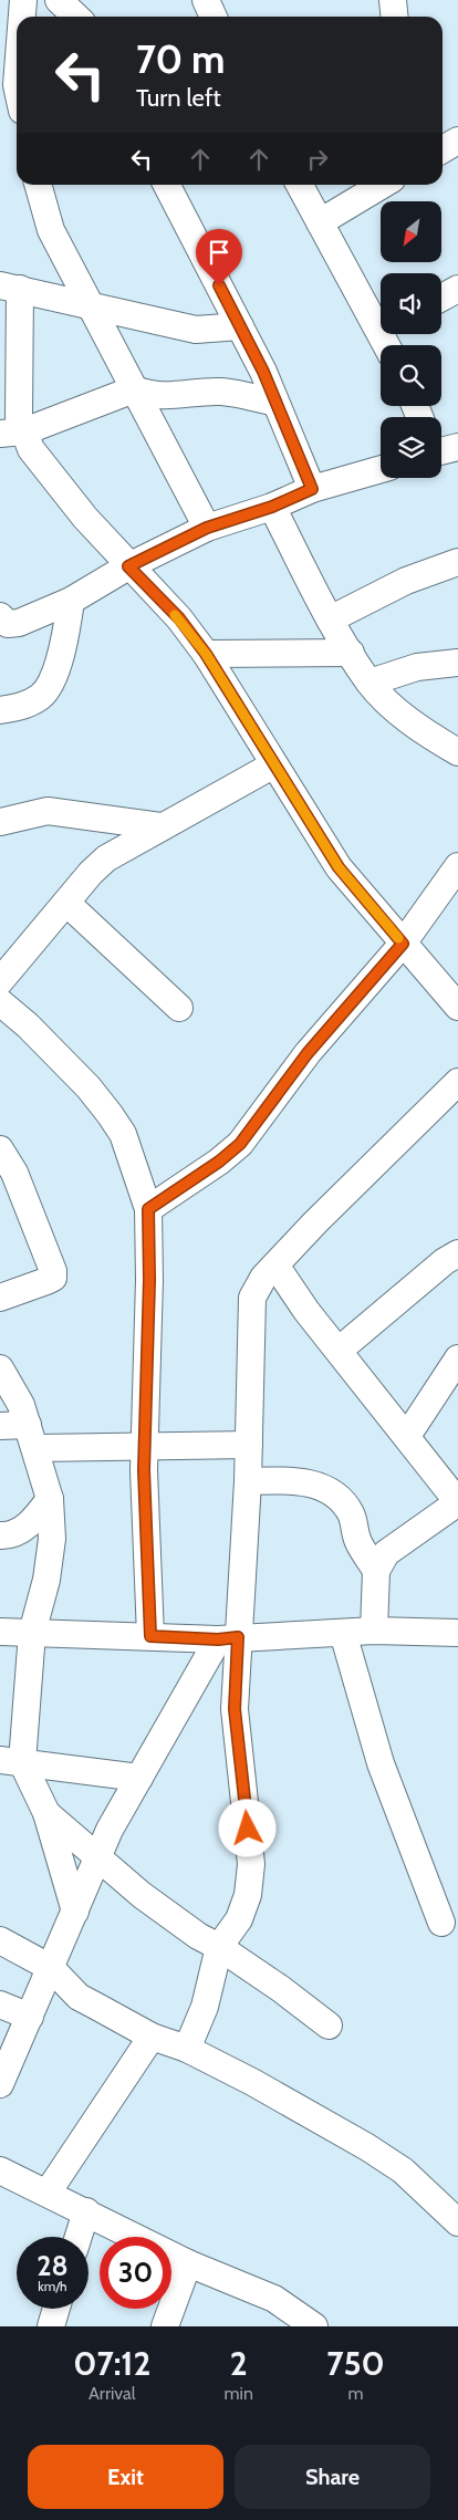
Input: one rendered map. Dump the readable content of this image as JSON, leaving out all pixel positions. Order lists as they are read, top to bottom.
{
  "north": "bottom left",
  "page": {
    "turn": ["70 m", "Turn left"],
    "speed": "28 km/h",
    "limit": "30",
    "eta": [
      "07:12",
      "Arrival",
      "2",
      "min",
      "750",
      "m"
    ],
    "buttons": ["Exit", "Share"]
  }
}
